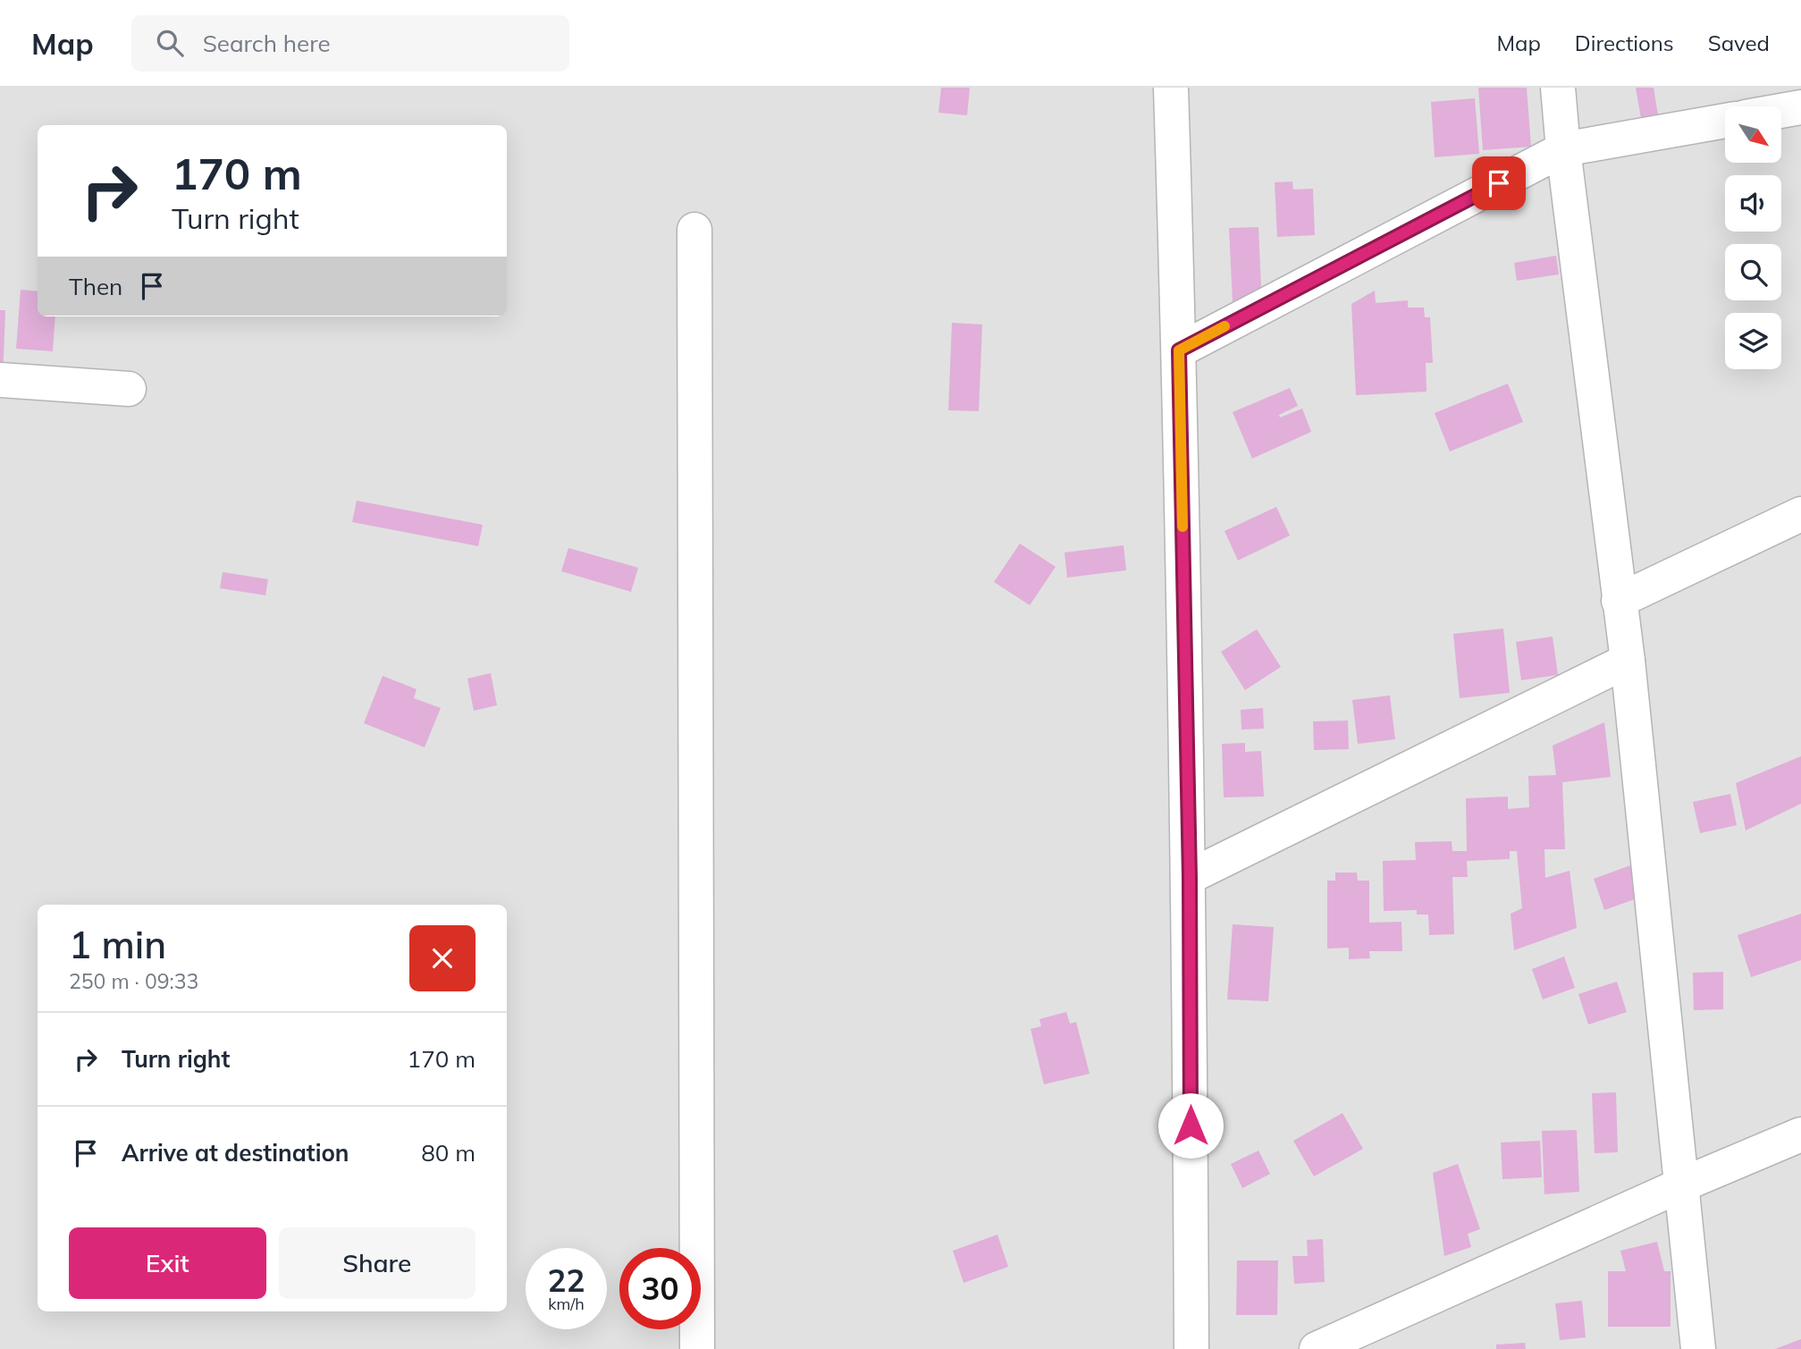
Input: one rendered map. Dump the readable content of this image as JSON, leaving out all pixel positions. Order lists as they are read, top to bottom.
{
  "north": "bottom right",
  "page": {
    "header": "Map",
    "search": "Search here",
    "nav": ["Map", "Directions", "Saved"],
    "turn": ["170 m", "Turn right"],
    "then": "Then",
    "heading": ["1 min", "250 m · 09:33"],
    "list": [
      {
        "name": "Turn right",
        "value": "170 m"
      },
      {
        "name": "Arrive at destination",
        "value": "80 m"
      }
    ],
    "buttons": ["Exit", "Share"],
    "speed": "22 km/h",
    "limit": "30"
  }
}
